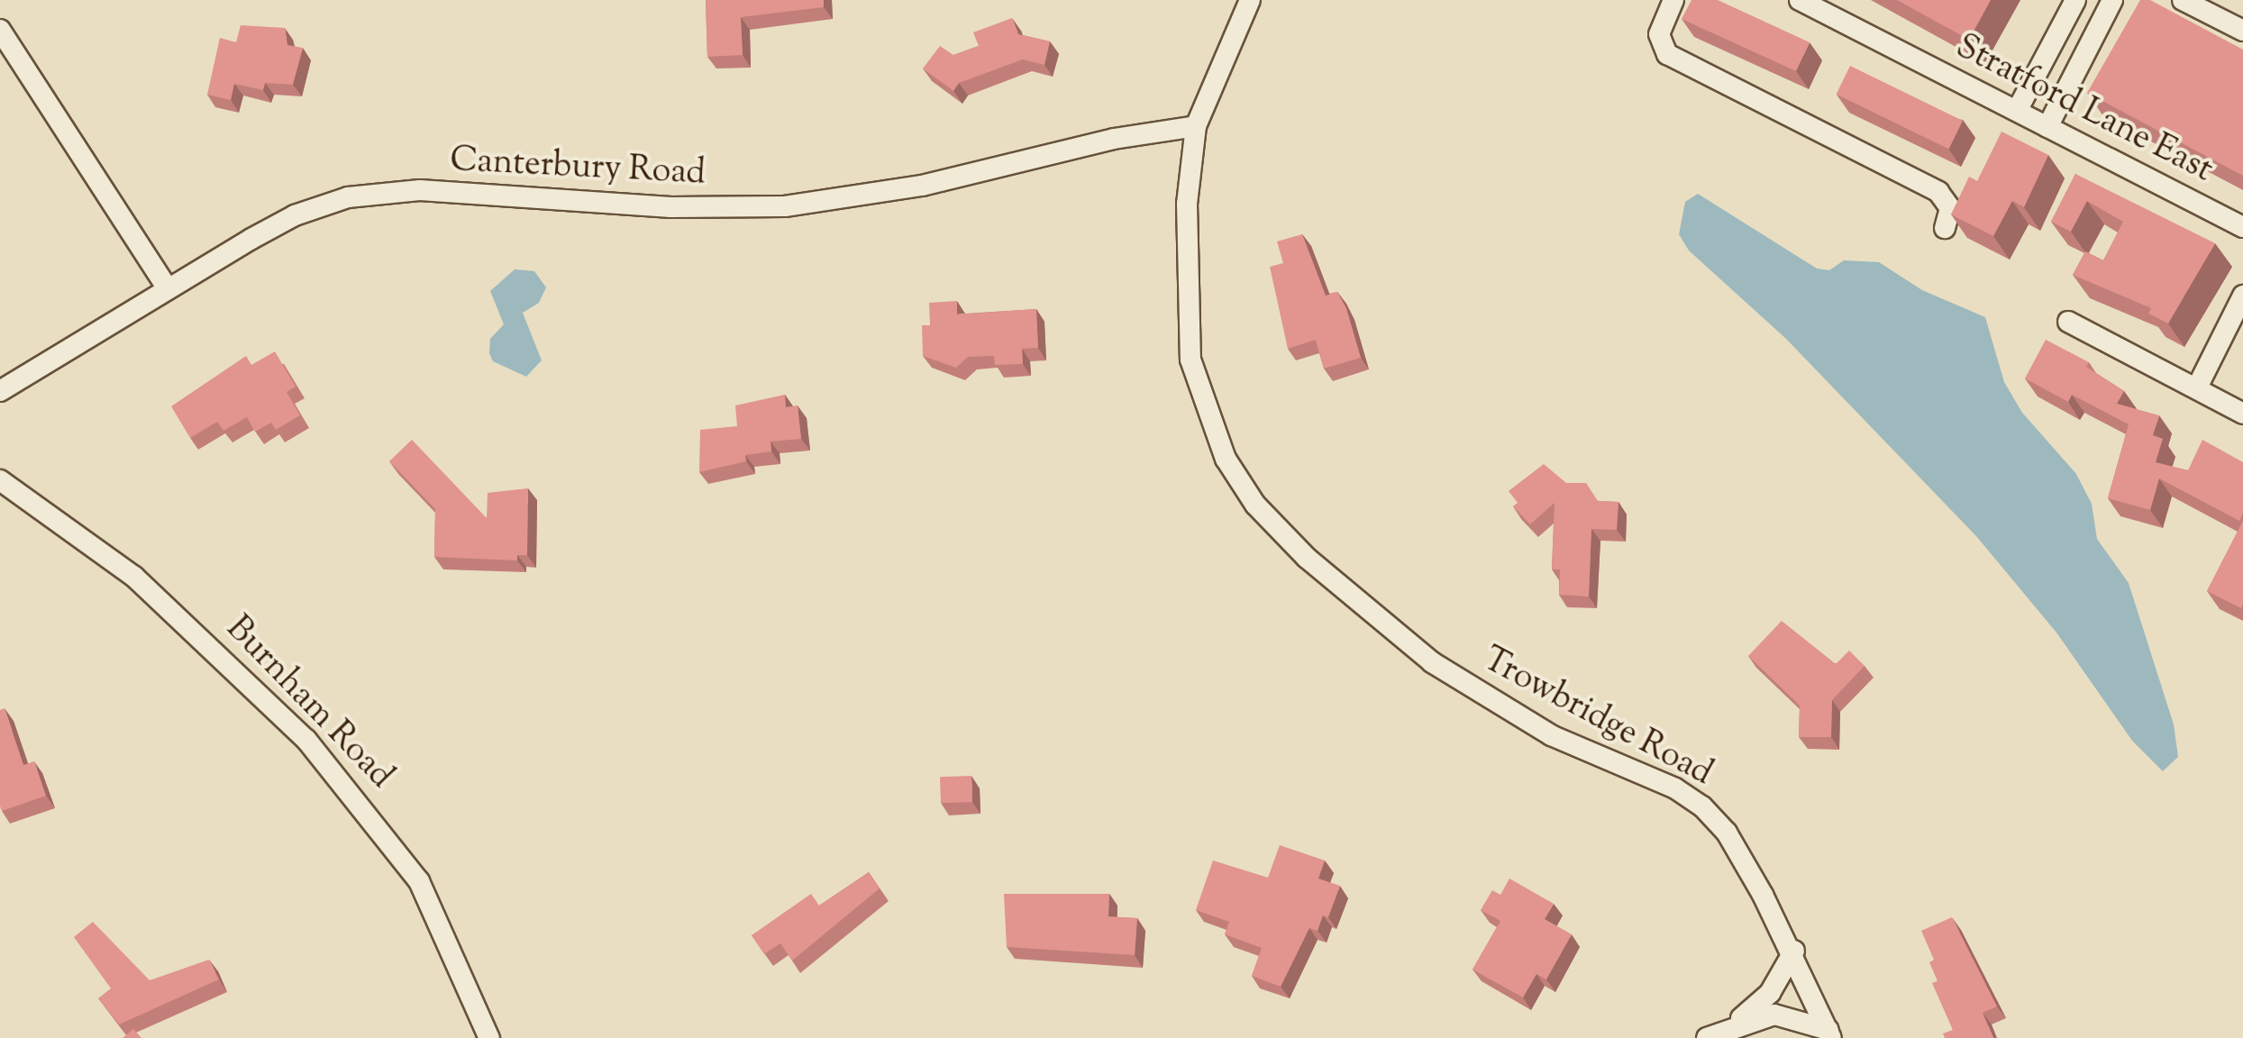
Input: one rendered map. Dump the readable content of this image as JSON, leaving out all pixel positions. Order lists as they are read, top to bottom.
{
  "streets": {
    "street": [
      "Stratford Lane East",
      "Canterbury Road",
      "Burnham Road",
      "Trowbridge Road"
    ]
  },
  "crossings": [
    ["Canterbury Road", "Trowbridge Road"]
  ]
}
